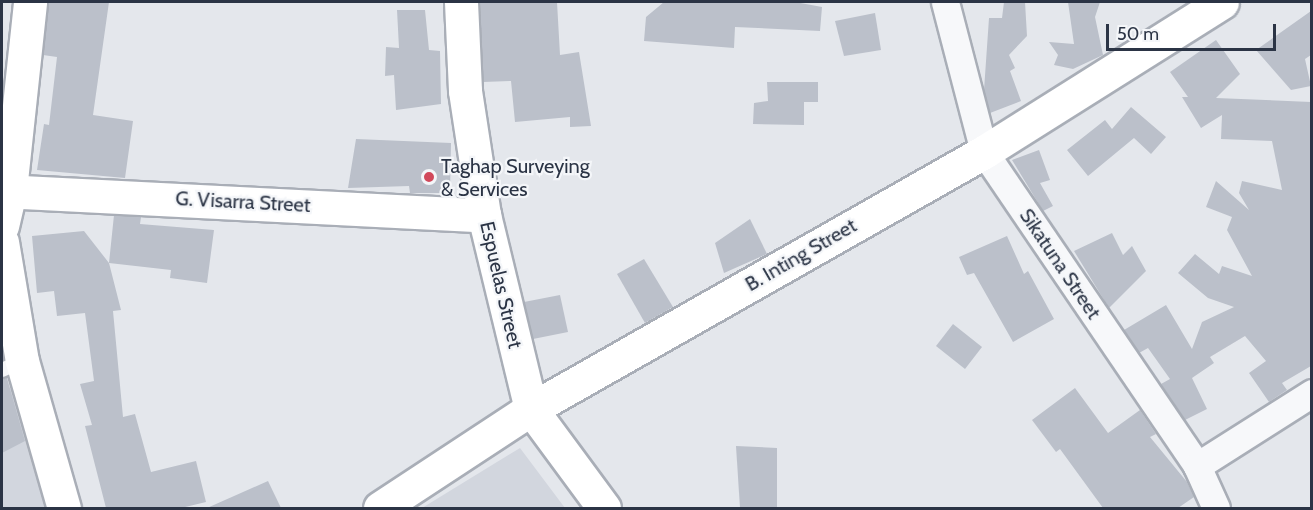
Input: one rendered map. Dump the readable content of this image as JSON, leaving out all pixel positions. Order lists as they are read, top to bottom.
{
  "streets": {
    "street": [
      "G. Visarra Street",
      "B. Inting Street",
      "Sikatuna Street",
      "Espuelas Street"
    ]
  },
  "crossings": [
    ["G. Visarra Street", "Espuelas Street"],
    ["B. Inting Street", "Sikatuna Street"],
    ["B. Inting Street", "Espuelas Street"]
  ],
  "places": ["Taghap Surveying & Services"],
  "scale_bar": "50 m"
}
